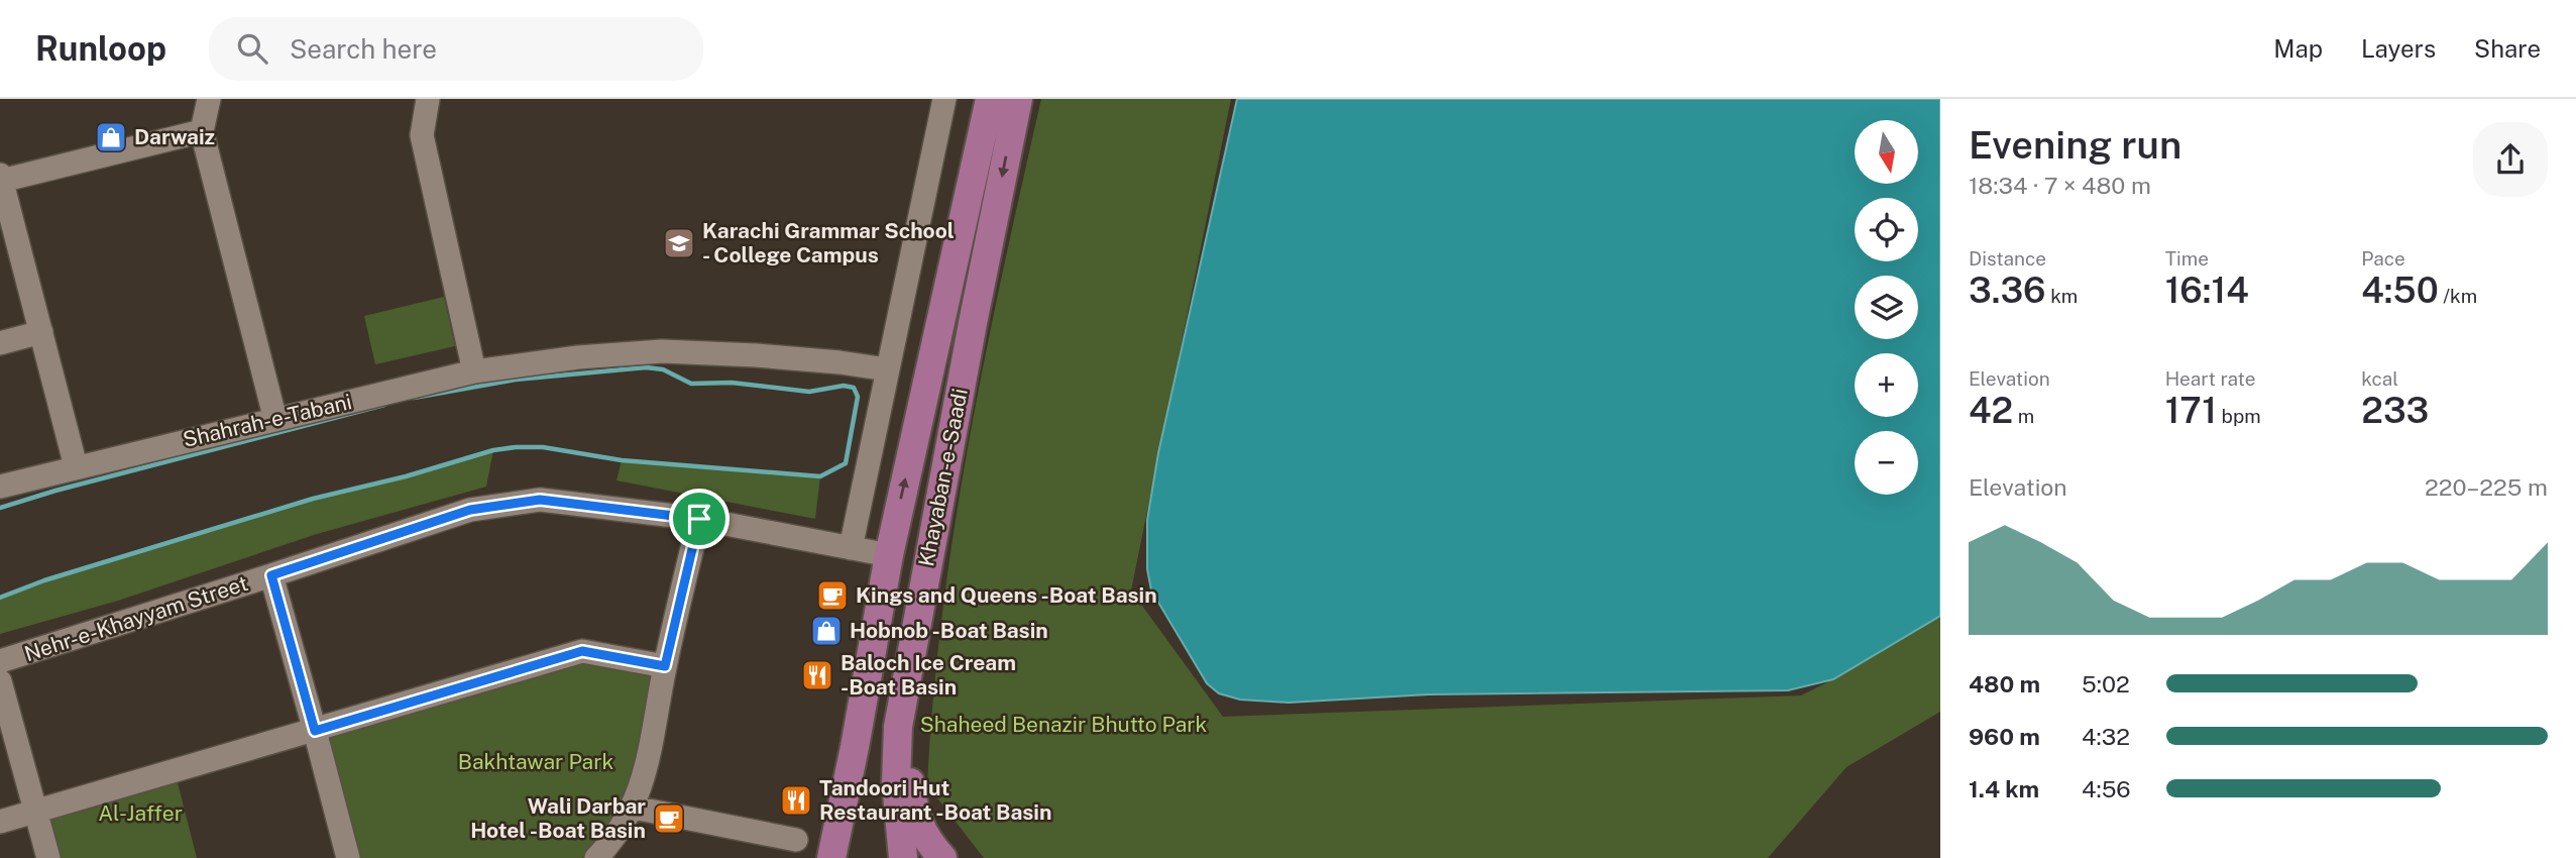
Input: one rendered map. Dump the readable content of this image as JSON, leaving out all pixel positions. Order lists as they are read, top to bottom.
{
  "streets": {
    "main road": ["Khayaban-e-Saadi"],
    "street": ["Shahrah-e-Tabani", "Nehr-e-Khayyam Street"]
  },
  "crossings": [
    ["Khayaban-e-Saadi", "Nehr-e-Khayyam Street"]
  ],
  "parks": ["Shaheed Benazir Bhutto Park", "Bakhtawar Park", "Al-Jaffer"],
  "places": {
    "shop": ["Darwaiz", "Hobnob -Boat Basin"],
    "school or university": ["Karachi Grammar School - College Campus"],
    "cafe": ["Kings and Queens -Boat Basin", "Wali Darbar Hotel -Boat Basin"],
    "restaurant": ["Baloch Ice Cream -Boat Basin", "Tandoori Hut Restaurant -Boat Basin"]
  },
  "north": "bottom",
  "page": {
    "header": "Runloop",
    "search": "Search here",
    "nav": ["Map", "Layers", "Share"],
    "heading": ["Evening run", "18:34 · 7 × 480 m"],
    "map_buttons": ["+", "−"],
    "stats": [
      ["Distance", "3.36 km"],
      ["Time", "16:14"],
      ["Pace", "4:50 /km"],
      ["Elevation", "42 m"],
      ["Heart rate", "171 bpm"],
      ["kcal", "233"]
    ],
    "chart": ["Elevation", "220–225 m"],
    "list": [
      {
        "name": "480 m",
        "note": "5:02"
      },
      {
        "name": "960 m",
        "note": "4:32"
      },
      {
        "name": "1.4 km",
        "note": "4:56"
      }
    ]
  }
}
